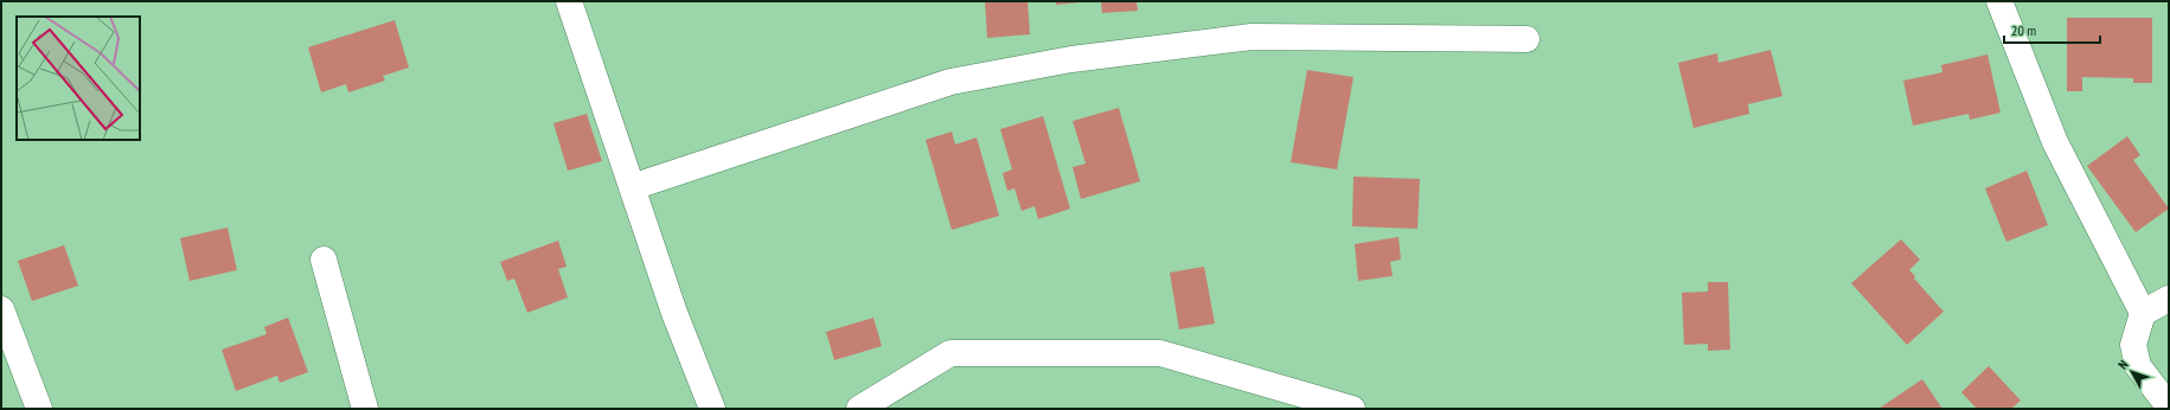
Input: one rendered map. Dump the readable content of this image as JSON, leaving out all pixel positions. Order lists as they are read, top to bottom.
{
  "scale_bar": "20 m",
  "north": "top left"
}
